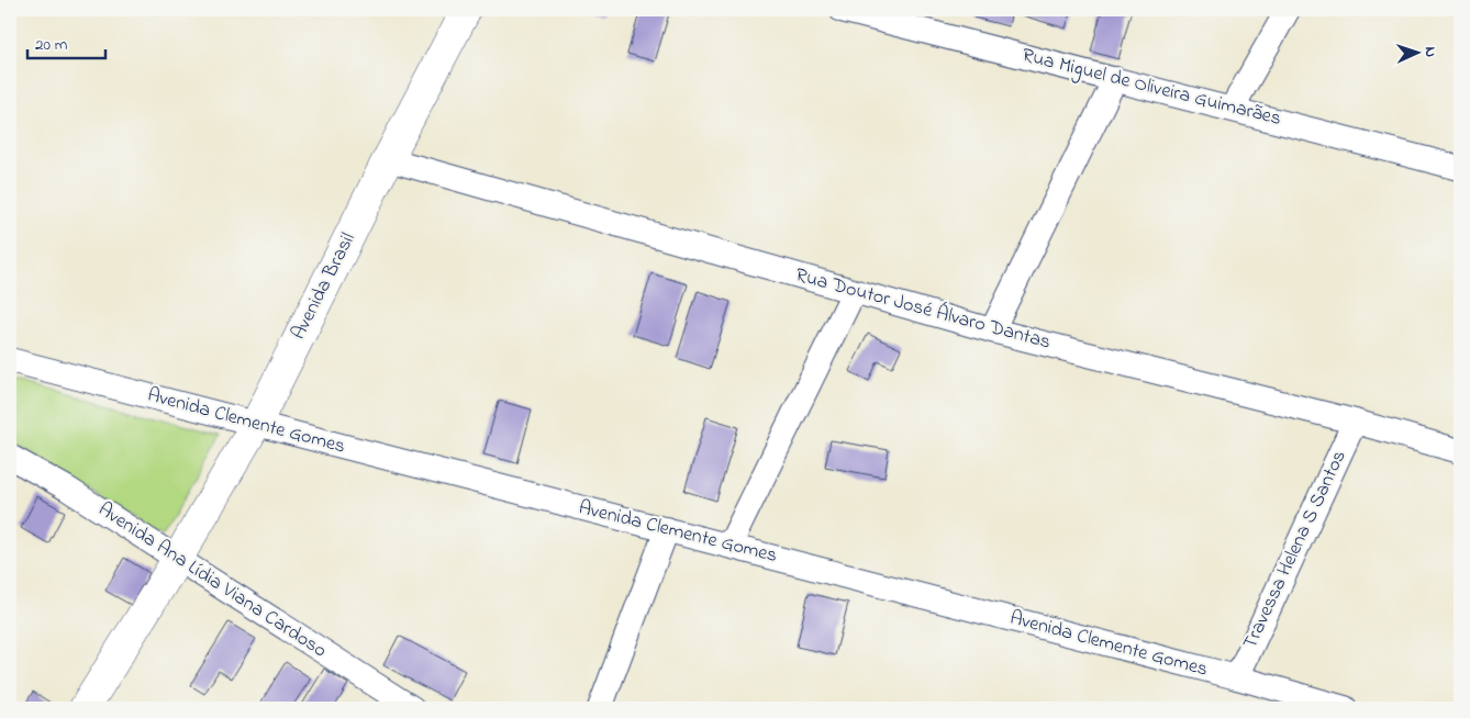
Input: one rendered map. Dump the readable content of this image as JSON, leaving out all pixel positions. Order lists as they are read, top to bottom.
{
  "streets": {
    "street": [
      "Rua Miguel de Oliveira Guimarães",
      "Avenida Brasil",
      "Rua Doutor José Álvaro Dantas",
      "Avenida Clemente Gomes",
      "Travessa Helena S Santos",
      "Avenida Ana Lídia Viana Cardoso"
    ]
  },
  "crossings": [
    ["Avenida Brasil", "Rua Doutor José Álvaro Dantas"],
    ["Avenida Brasil", "Avenida Clemente Gomes"],
    ["Avenida Brasil", "Avenida Ana Lídia Viana Cardoso"],
    ["Rua Doutor José Álvaro Dantas", "Travessa Helena S Santos"],
    ["Avenida Clemente Gomes", "Travessa Helena S Santos"]
  ],
  "scale_bar": "20 m",
  "north": "right"
}
